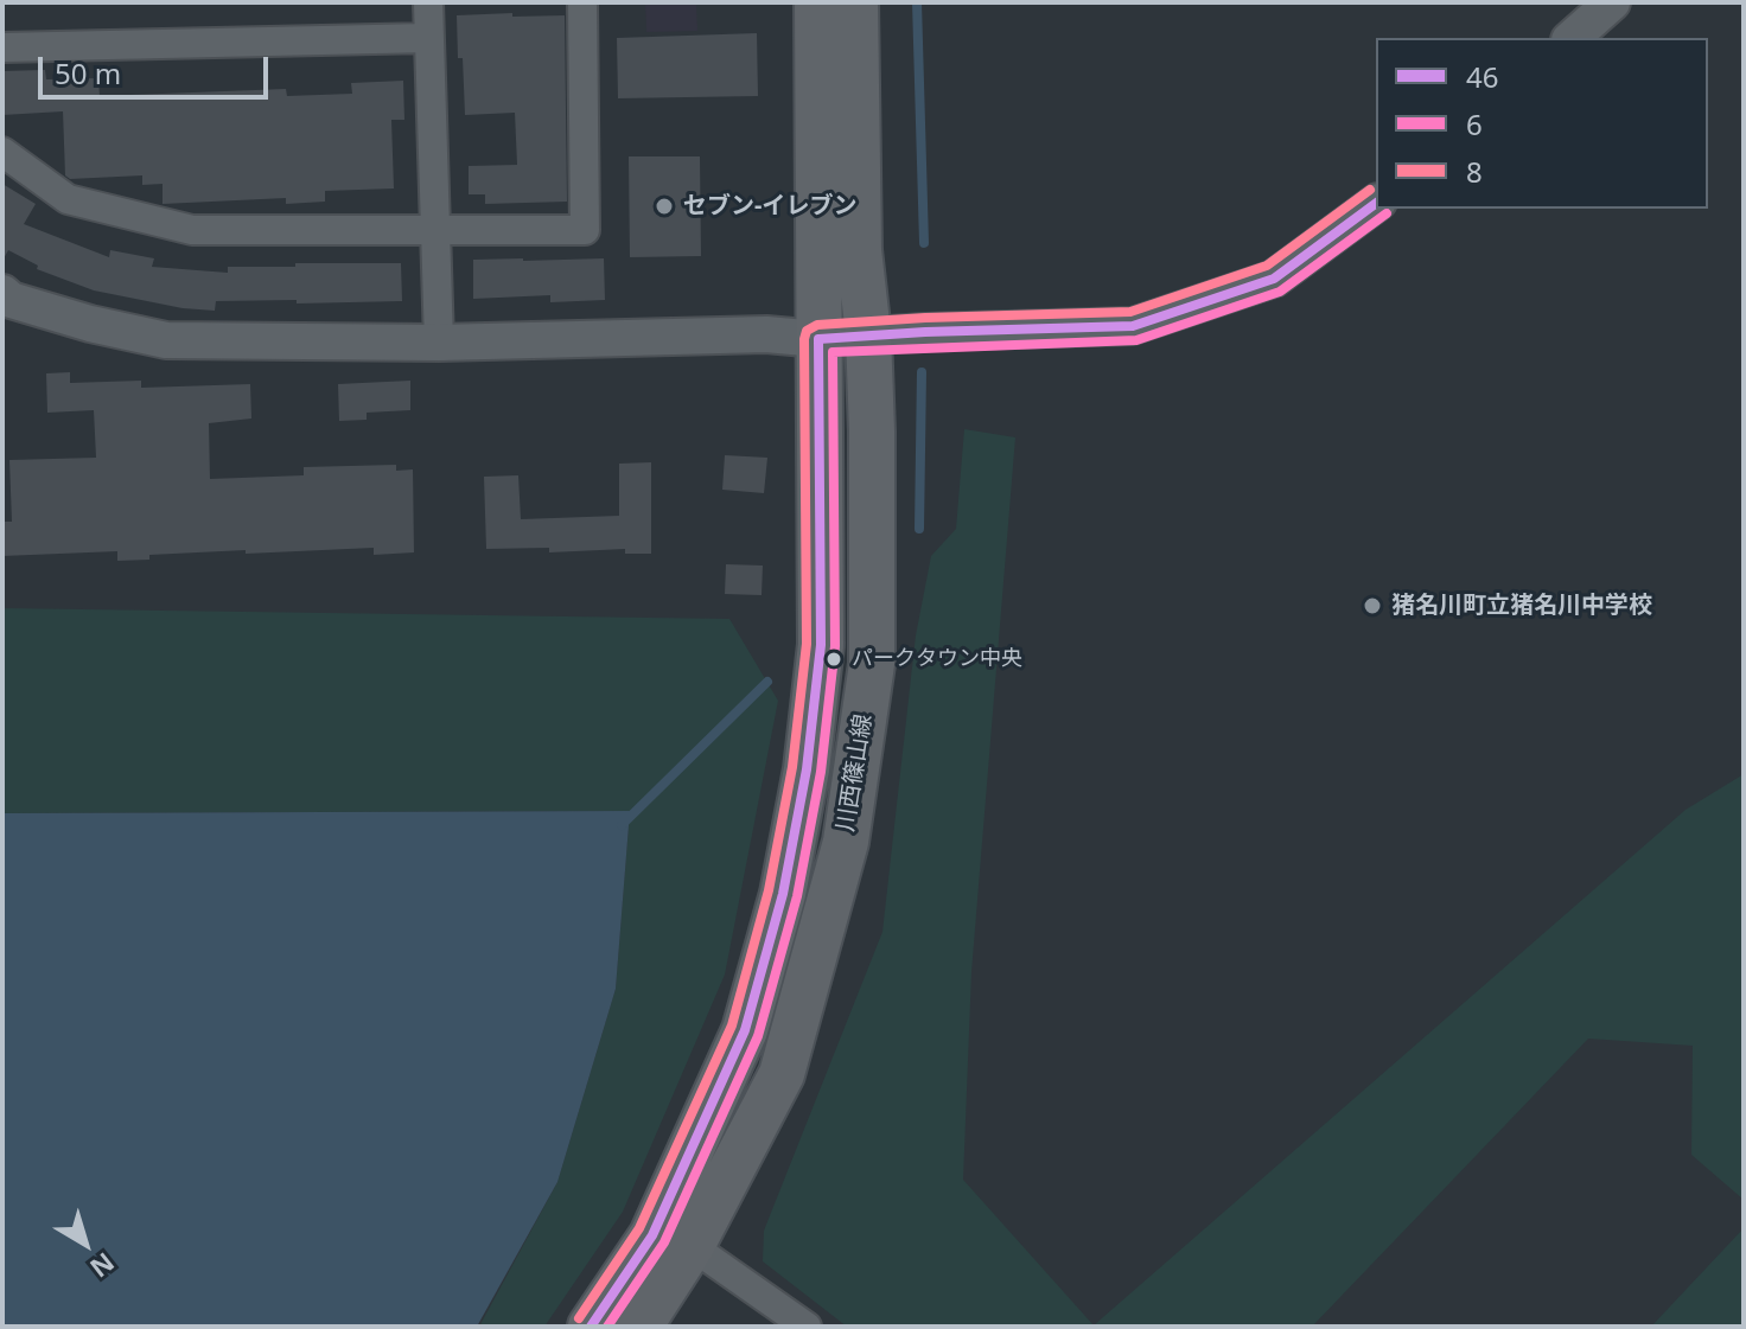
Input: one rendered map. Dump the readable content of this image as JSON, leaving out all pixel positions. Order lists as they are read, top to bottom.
{
  "streets": {
    "main road": ["川西篠山線"]
  },
  "places": ["セブン-イレブン", "猪名川町立猪名川中学校", "パークタウン中央"],
  "lines": ["transit line 8", "transit line 46", "transit line 6"],
  "legend": ["46", "6", "8"],
  "scale_bar": "50 m",
  "north": "bottom right"
}
